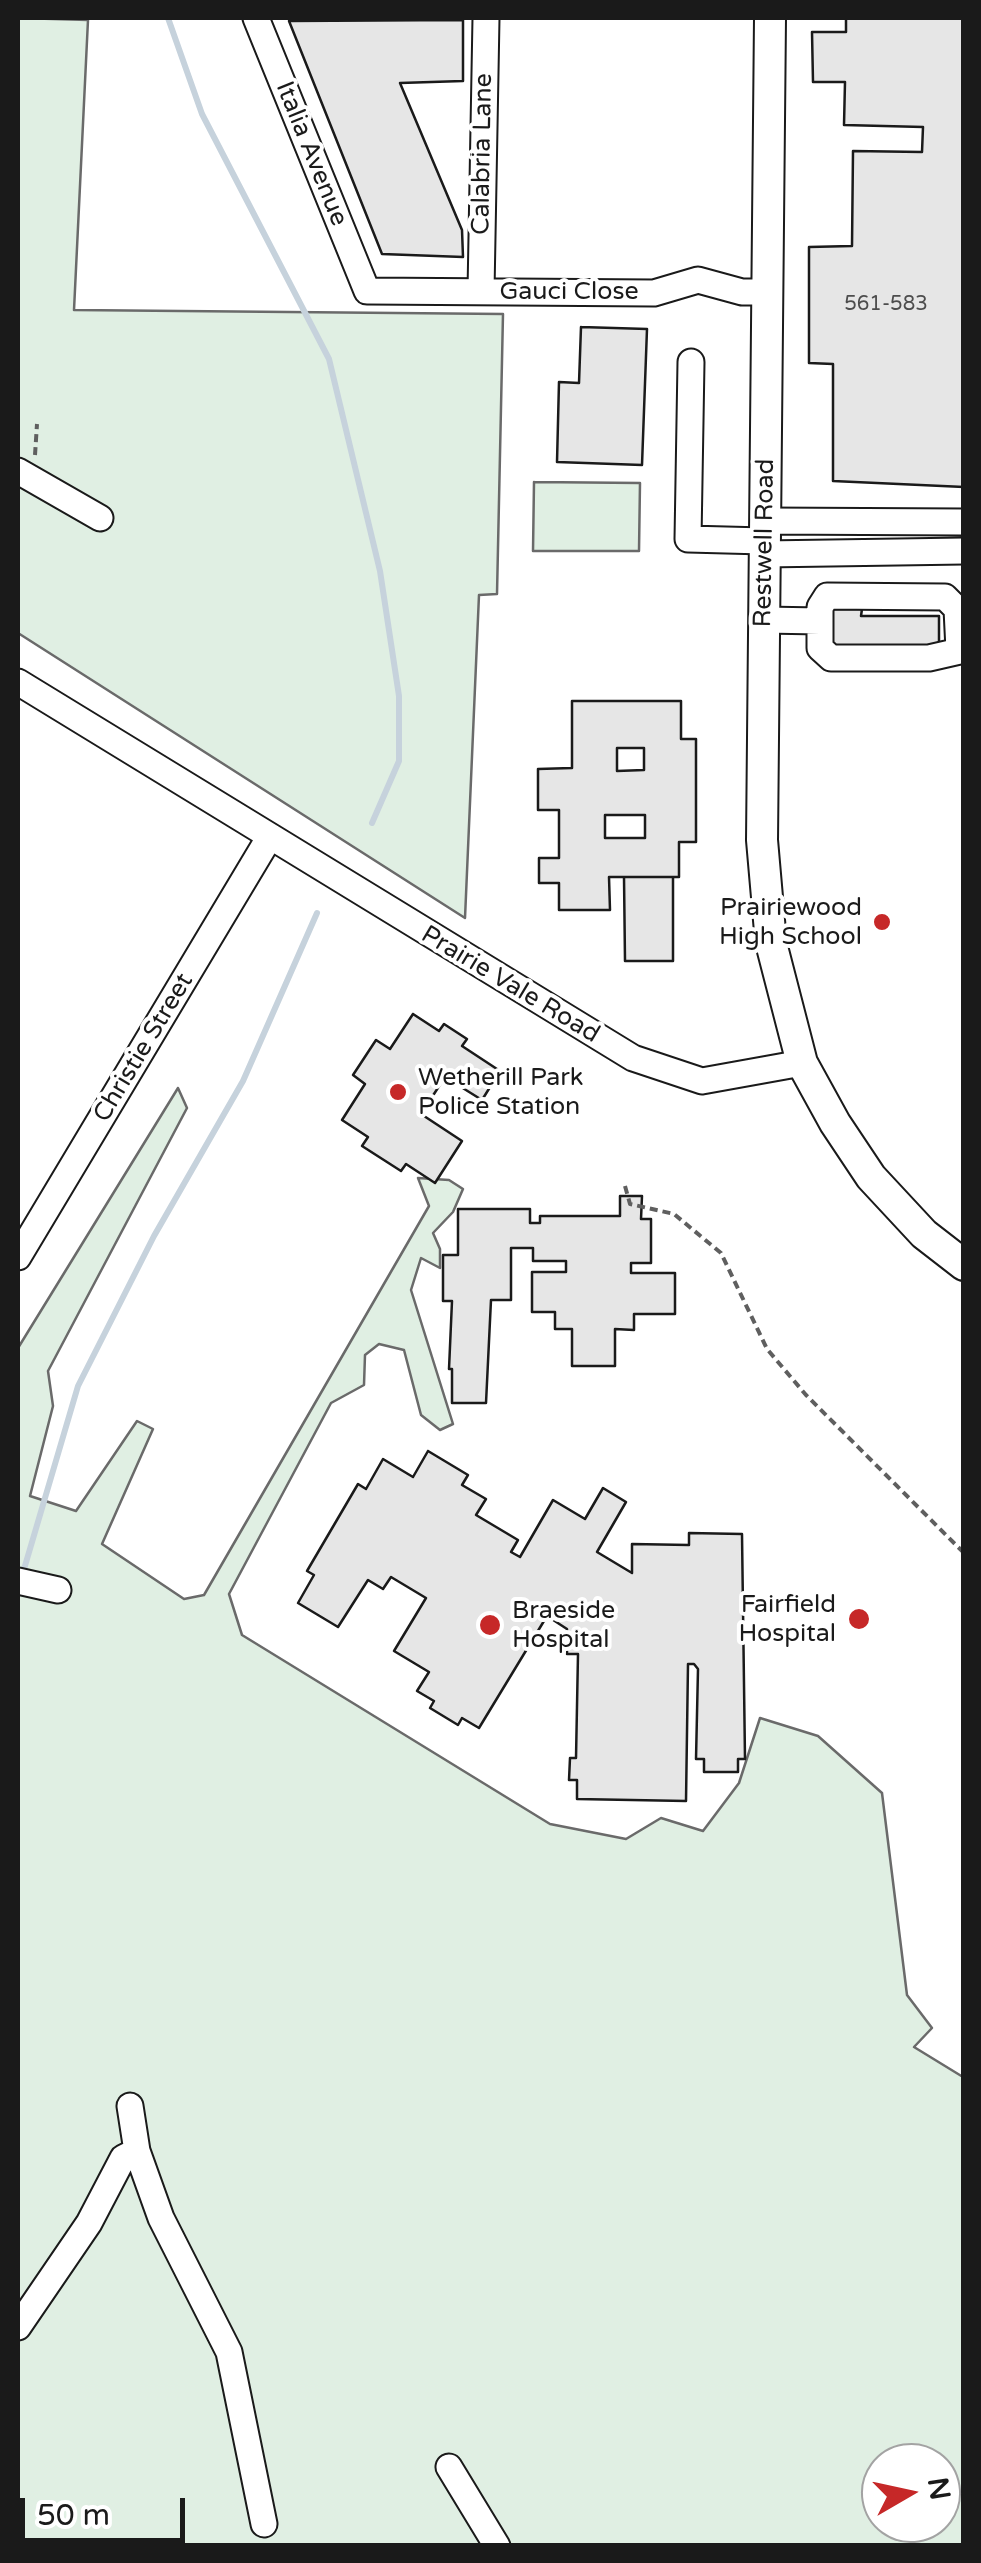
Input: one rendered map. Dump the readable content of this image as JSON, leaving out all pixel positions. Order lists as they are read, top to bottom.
{
  "streets": {
    "main road": ["Restwell Road"],
    "street": [
      "Italia Avenue",
      "Calabria Lane",
      "Gauci Close",
      "Prairie Vale Road",
      "Christie Street"
    ]
  },
  "crossings": [
    ["Italia Avenue", "Gauci Close"],
    ["Calabria Lane", "Gauci Close"],
    ["Gauci Close", "Restwell Road"],
    ["Restwell Road", "Prairie Vale Road"],
    ["Prairie Vale Road", "Christie Street"]
  ],
  "places": [
    "Prairiewood High School",
    "Wetherill Park Police Station",
    "Fairfield Hospital",
    "Braeside Hospital"
  ],
  "house_numbers": ["561-583"],
  "scale_bar": "50 m",
  "north": "right"
}
